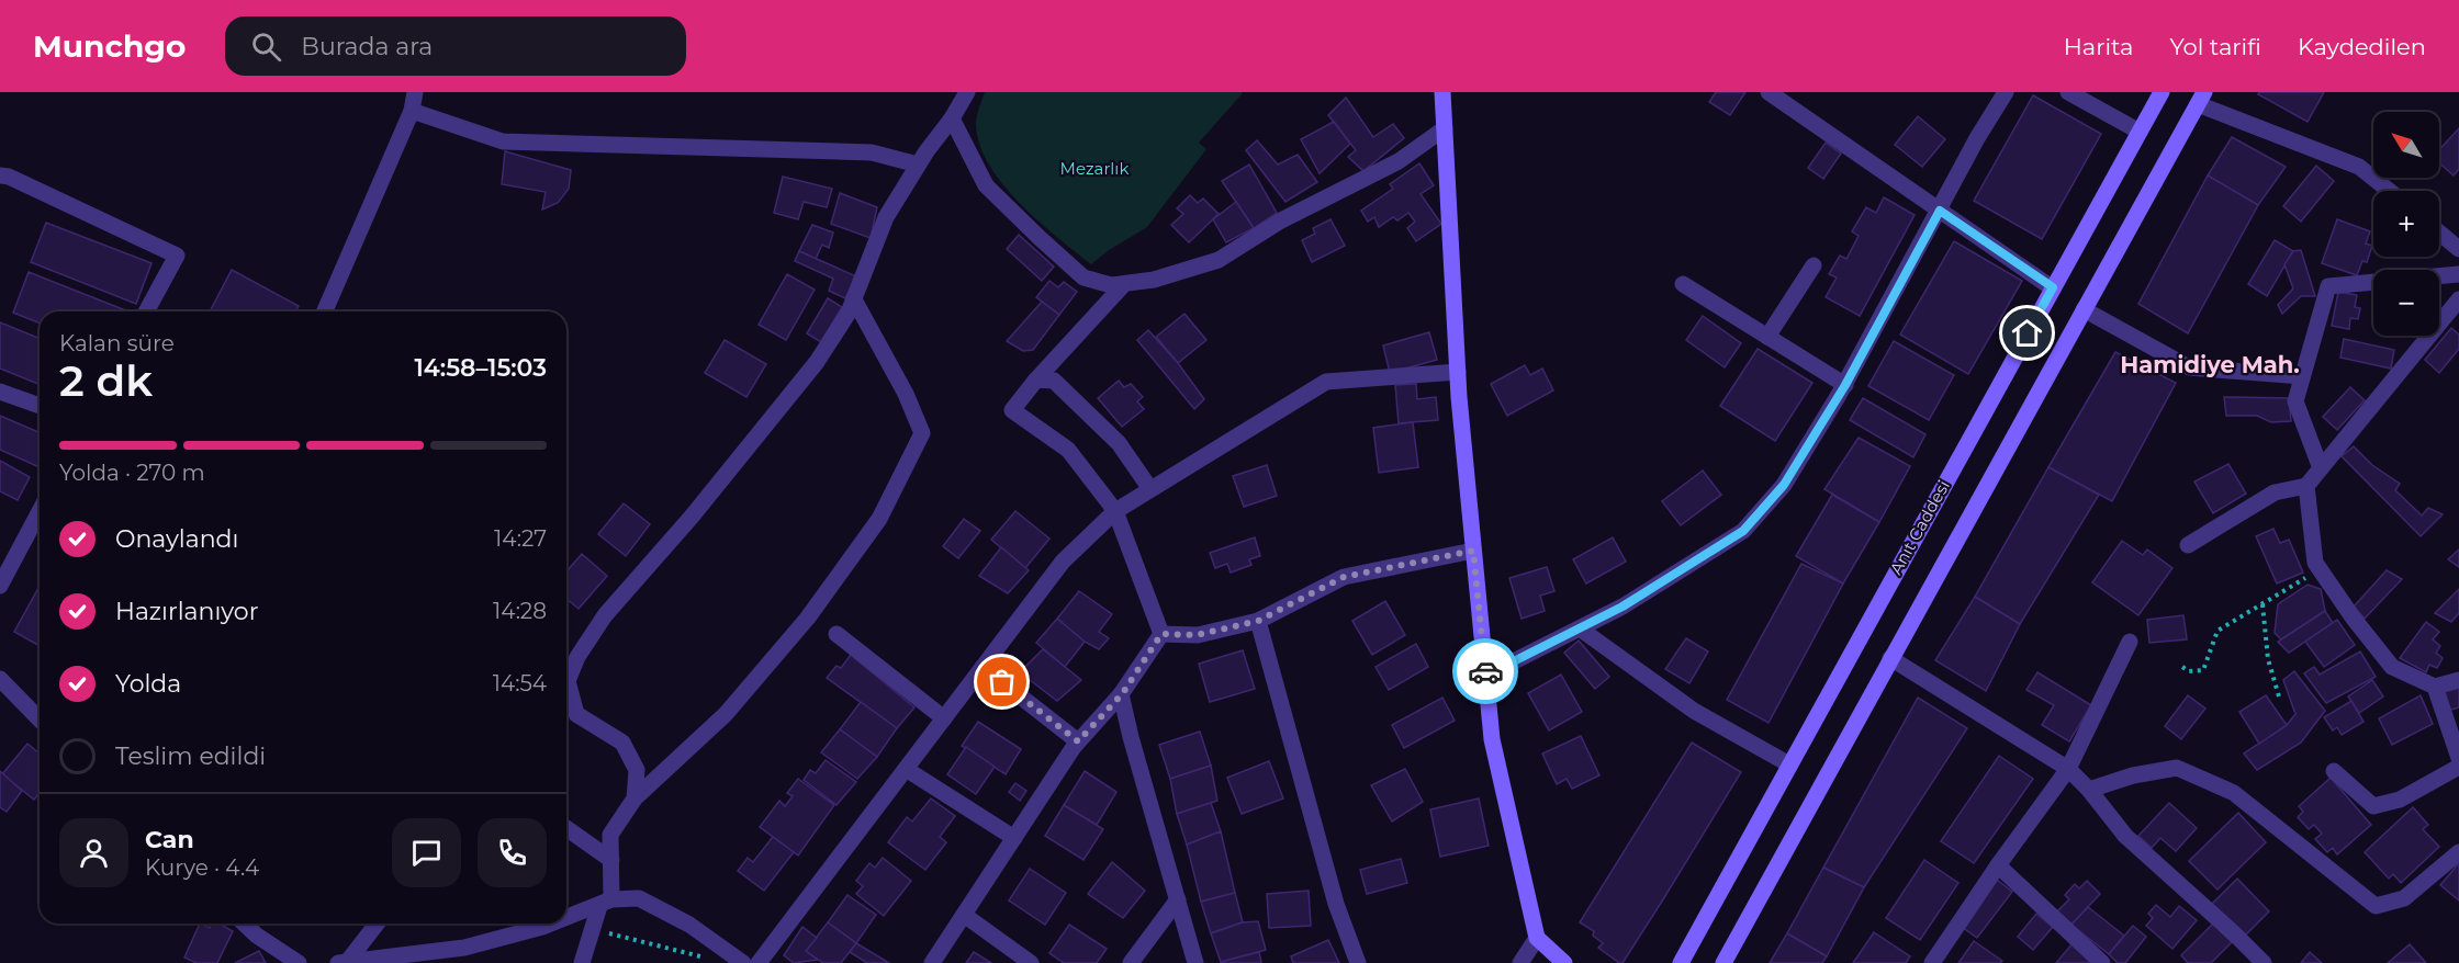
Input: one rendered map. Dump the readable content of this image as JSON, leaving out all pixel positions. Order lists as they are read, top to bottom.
{
  "streets": {
    "main road": ["Anıt Caddesi"]
  },
  "districts": ["Hamidiye Mah."],
  "parks": ["Mezarlık"],
  "north": "top left",
  "page": {
    "header": "Munchgo",
    "search": "Burada ara",
    "nav": ["Harita", "Yol tarifi", "Kaydedilen"],
    "map_buttons": ["+", "−"],
    "heading": ["2 dk", "Kalan süre", "14:58–15:03"],
    "panel": ["Can", "Kurye · 4.4"],
    "bar": "Yolda · 270 m",
    "list": [
      ["Onaylandı", "14:27"],
      ["Hazırlanıyor", "14:28"],
      ["Yolda", "14:54"],
      "Teslim edildi"
    ]
  }
}
